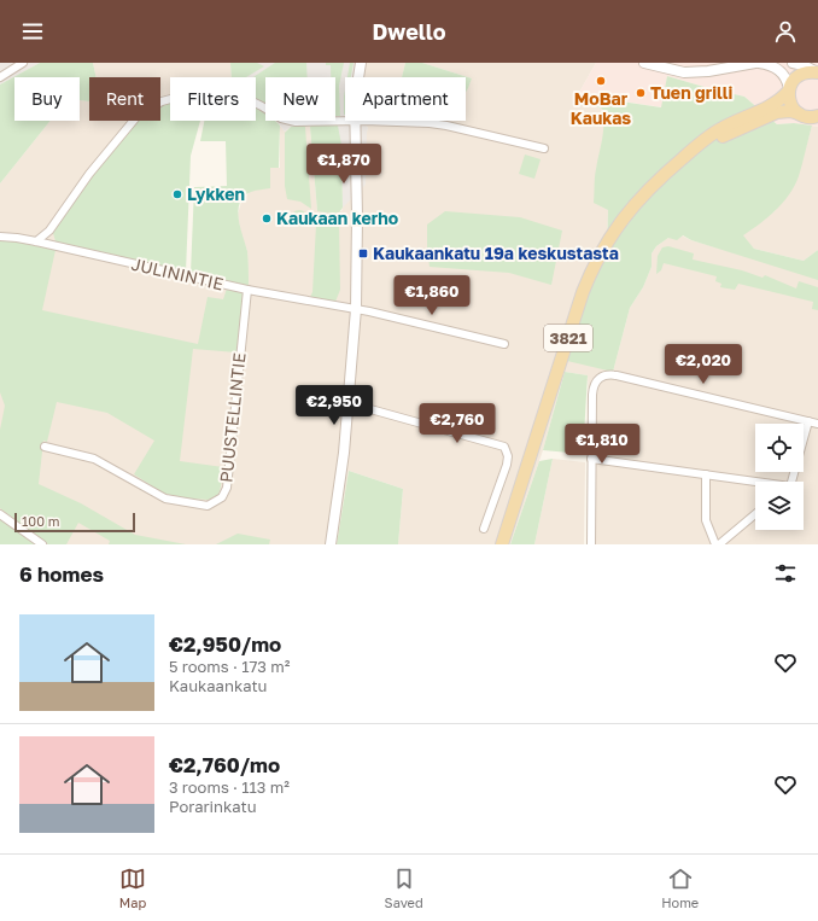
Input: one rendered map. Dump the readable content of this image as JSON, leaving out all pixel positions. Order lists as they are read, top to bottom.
{
  "streets": {
    "main road": ["3821"],
    "street": ["JULININTIE", "PUUSTELLINTIE"]
  },
  "crossings": [
    ["JULININTIE", "PUUSTELLINTIE"]
  ],
  "places": {
    "other": [
      "MoBar Kaukas",
      "Tuen grilli",
      "Lykken",
      "Kaukaan kerho"
    ],
    "transit": ["Kaukaankatu 19a keskustasta"]
  },
  "scale_bar": "100 m",
  "page": {
    "header": "Dwello",
    "chip": [
      "Buy",
      "Rent",
      "Filters",
      "New",
      "Apartment"
    ],
    "price": [
      "€1,870",
      "€1,860",
      "€2,020",
      "€2,950",
      "€2,760",
      "€1,810"
    ],
    "scale": "100 m",
    "heading": "6 homes",
    "list": [
      {
        "name": "€2,950/mo",
        "note": "5 rooms · 173 m² · Kaukaankatu"
      },
      {
        "name": "€2,760/mo",
        "note": "3 rooms · 113 m² · Porarinkatu"
      }
    ],
    "tabs": ["Map", "Saved", "Home"]
  }
}
